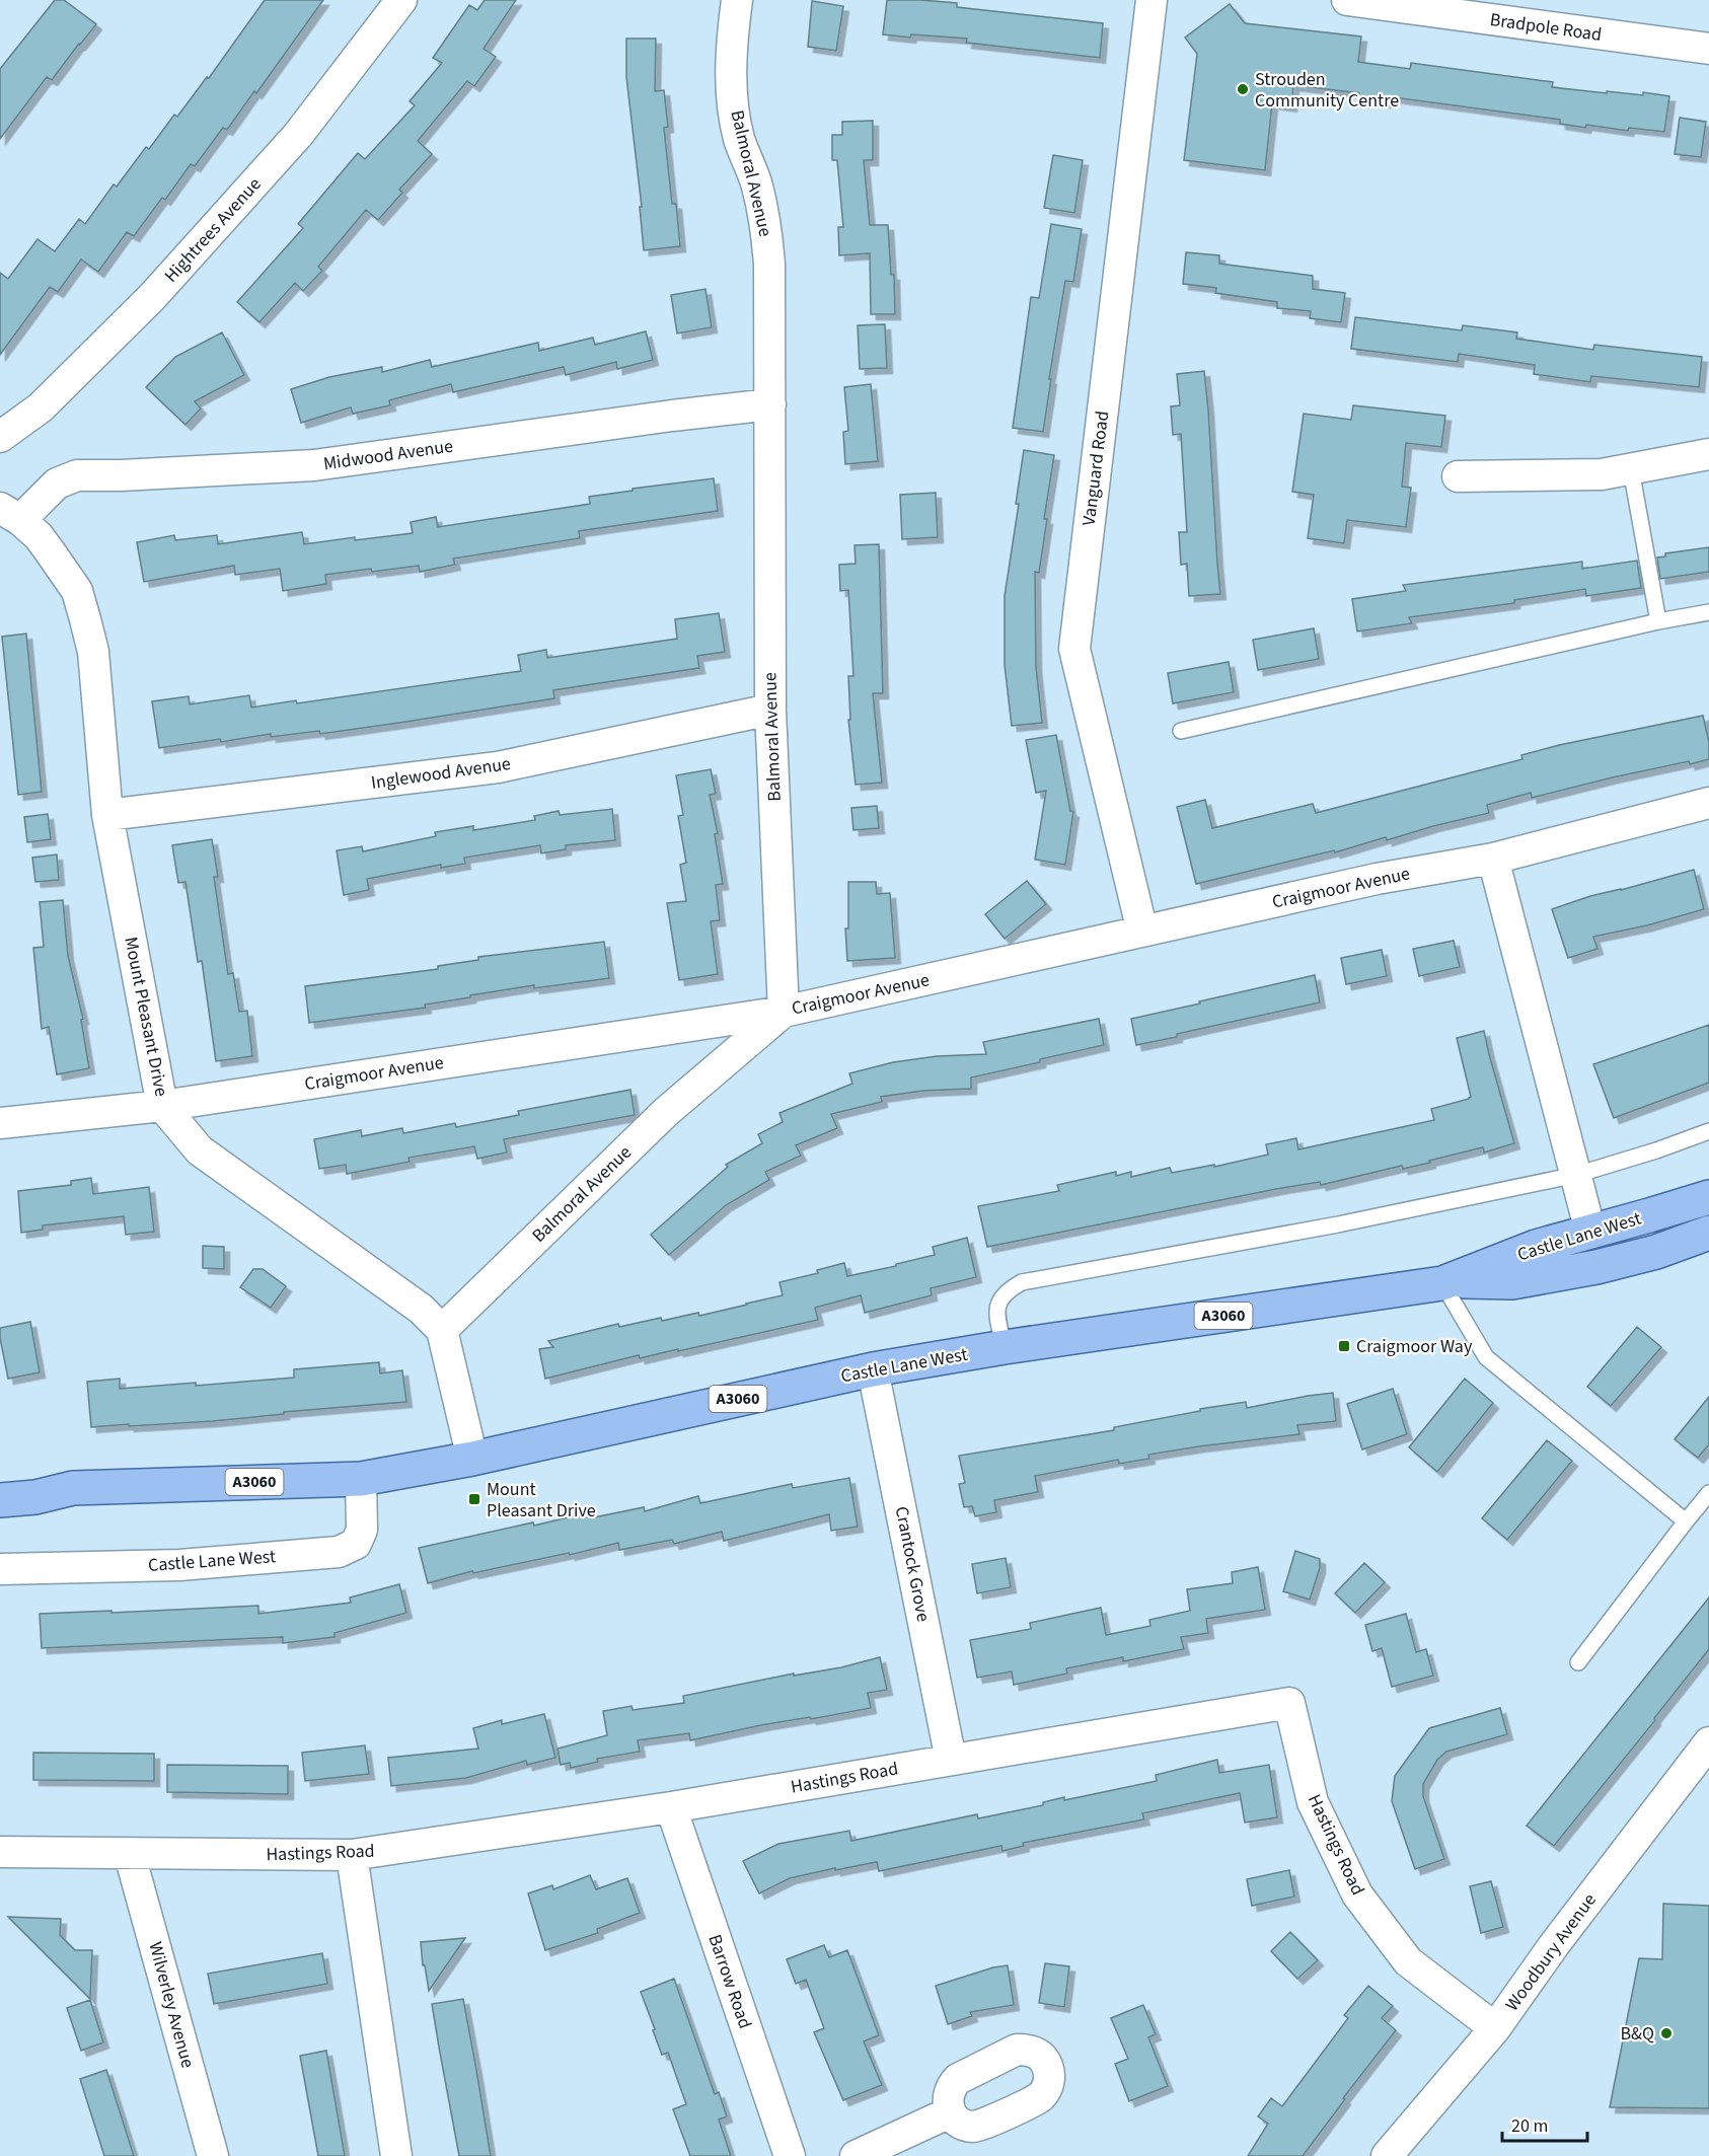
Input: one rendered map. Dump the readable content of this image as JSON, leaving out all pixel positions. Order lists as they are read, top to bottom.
{
  "streets": {
    "main road": ["Castle Lane West", "A3060"],
    "street": [
      "Bradpole Road",
      "Balmoral Avenue",
      "Hightrees Avenue",
      "Midwood Avenue",
      "Vanguard Road",
      "Inglewood Avenue",
      "Craigmoor Avenue",
      "Mount Pleasant Drive",
      "Crantock Grove",
      "Hastings Road",
      "Woodbury Avenue",
      "Barrow Road",
      "Wilverley Avenue"
    ]
  },
  "crossings": [
    ["Balmoral Avenue", "Midwood Avenue"],
    ["Balmoral Avenue", "Inglewood Avenue"],
    ["Balmoral Avenue", "Craigmoor Avenue"],
    ["Balmoral Avenue", "Mount Pleasant Drive"],
    ["Midwood Avenue", "Mount Pleasant Drive"],
    ["Vanguard Road", "Craigmoor Avenue"],
    ["Inglewood Avenue", "Mount Pleasant Drive"],
    ["Craigmoor Avenue", "Mount Pleasant Drive"],
    ["Castle Lane West", "Crantock Grove"],
    ["Crantock Grove", "Hastings Road"],
    ["Hastings Road", "Woodbury Avenue"],
    ["Hastings Road", "Barrow Road"],
    ["Hastings Road", "Wilverley Avenue"]
  ],
  "places": {
    "other": ["Strouden Community Centre", "B&Q"],
    "transit": ["Craigmoor Way", "Mount Pleasant Drive"]
  },
  "scale_bar": "20 m"
}
